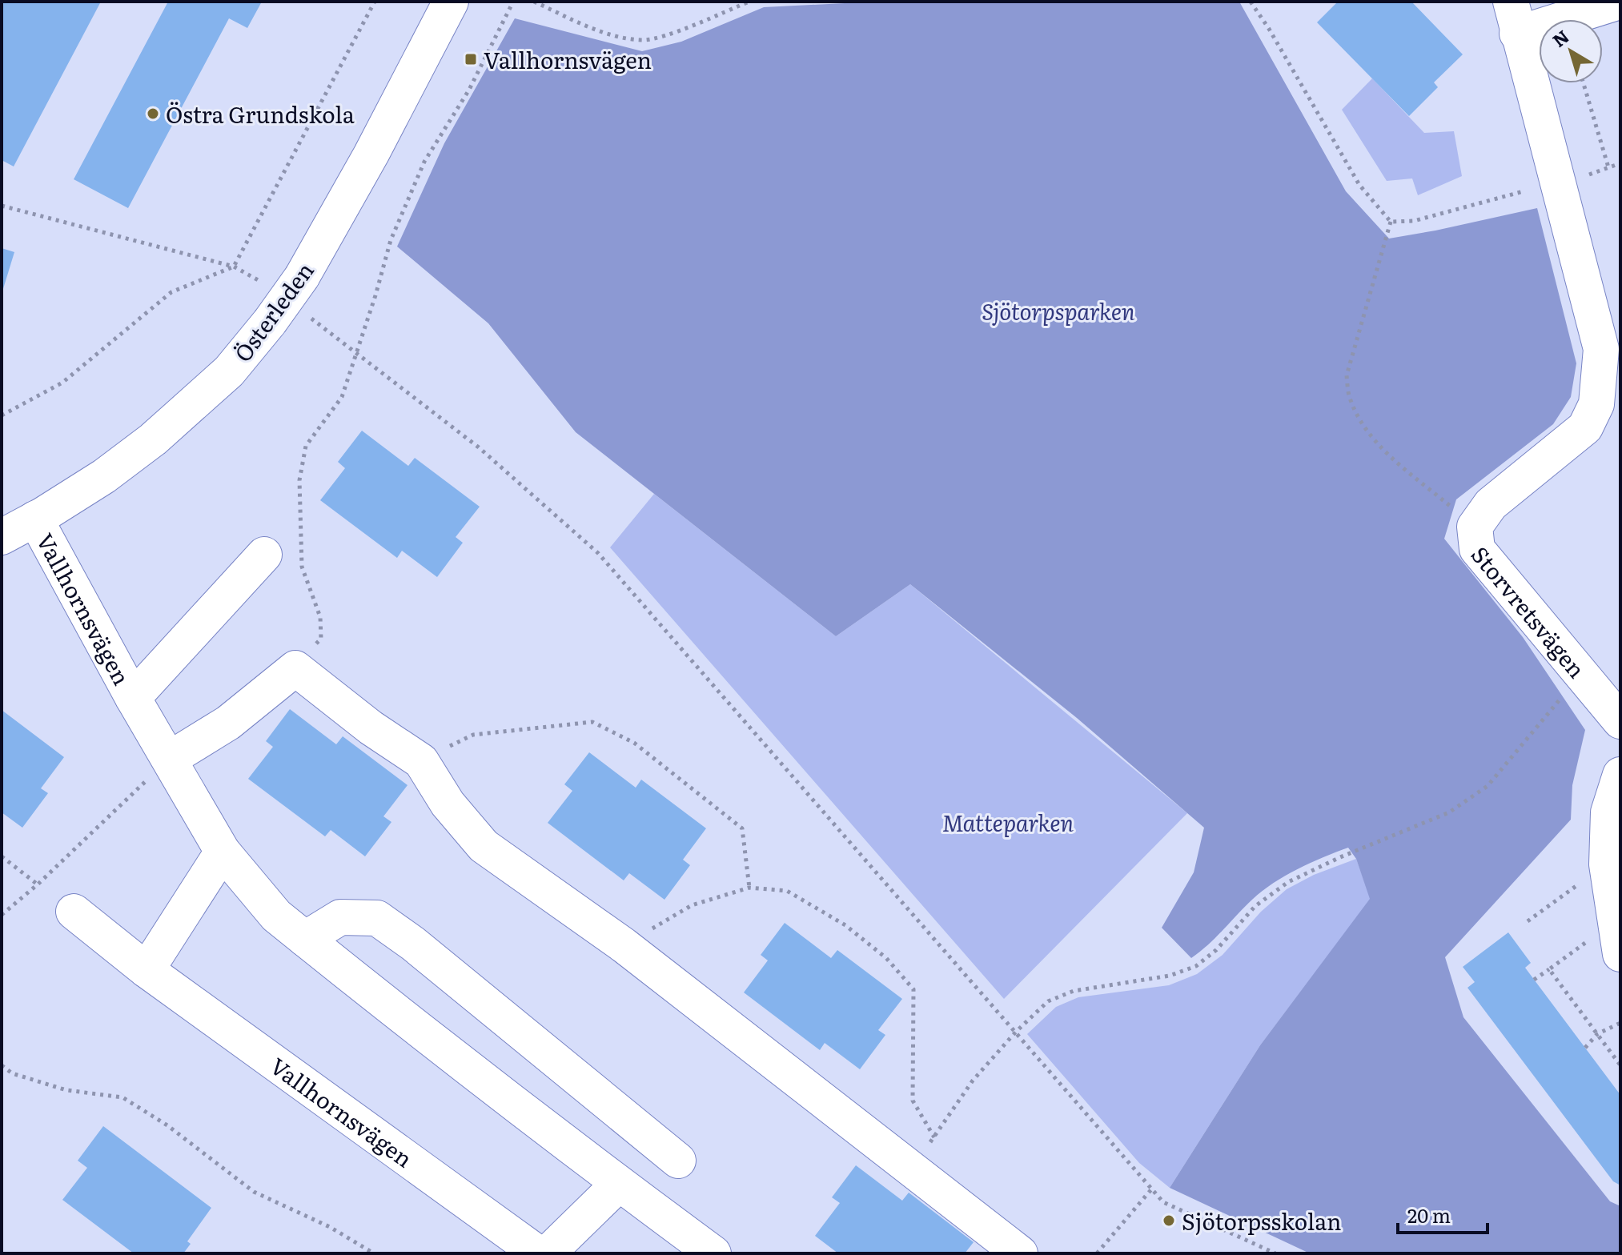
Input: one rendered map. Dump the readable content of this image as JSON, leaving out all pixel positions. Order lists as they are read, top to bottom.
{
  "streets": {
    "street": ["Österleden", "Vallhornsvägen", "Storvretsvägen"]
  },
  "crossings": [
    ["Österleden", "Vallhornsvägen"]
  ],
  "parks": ["Sjötorpsparken", "Matteparken"],
  "places": {
    "transit": ["Vallhornsvägen"],
    "other": ["Östra Grundskola", "Sjötorpsskolan"]
  },
  "scale_bar": "20 m",
  "north": "top left"
}
